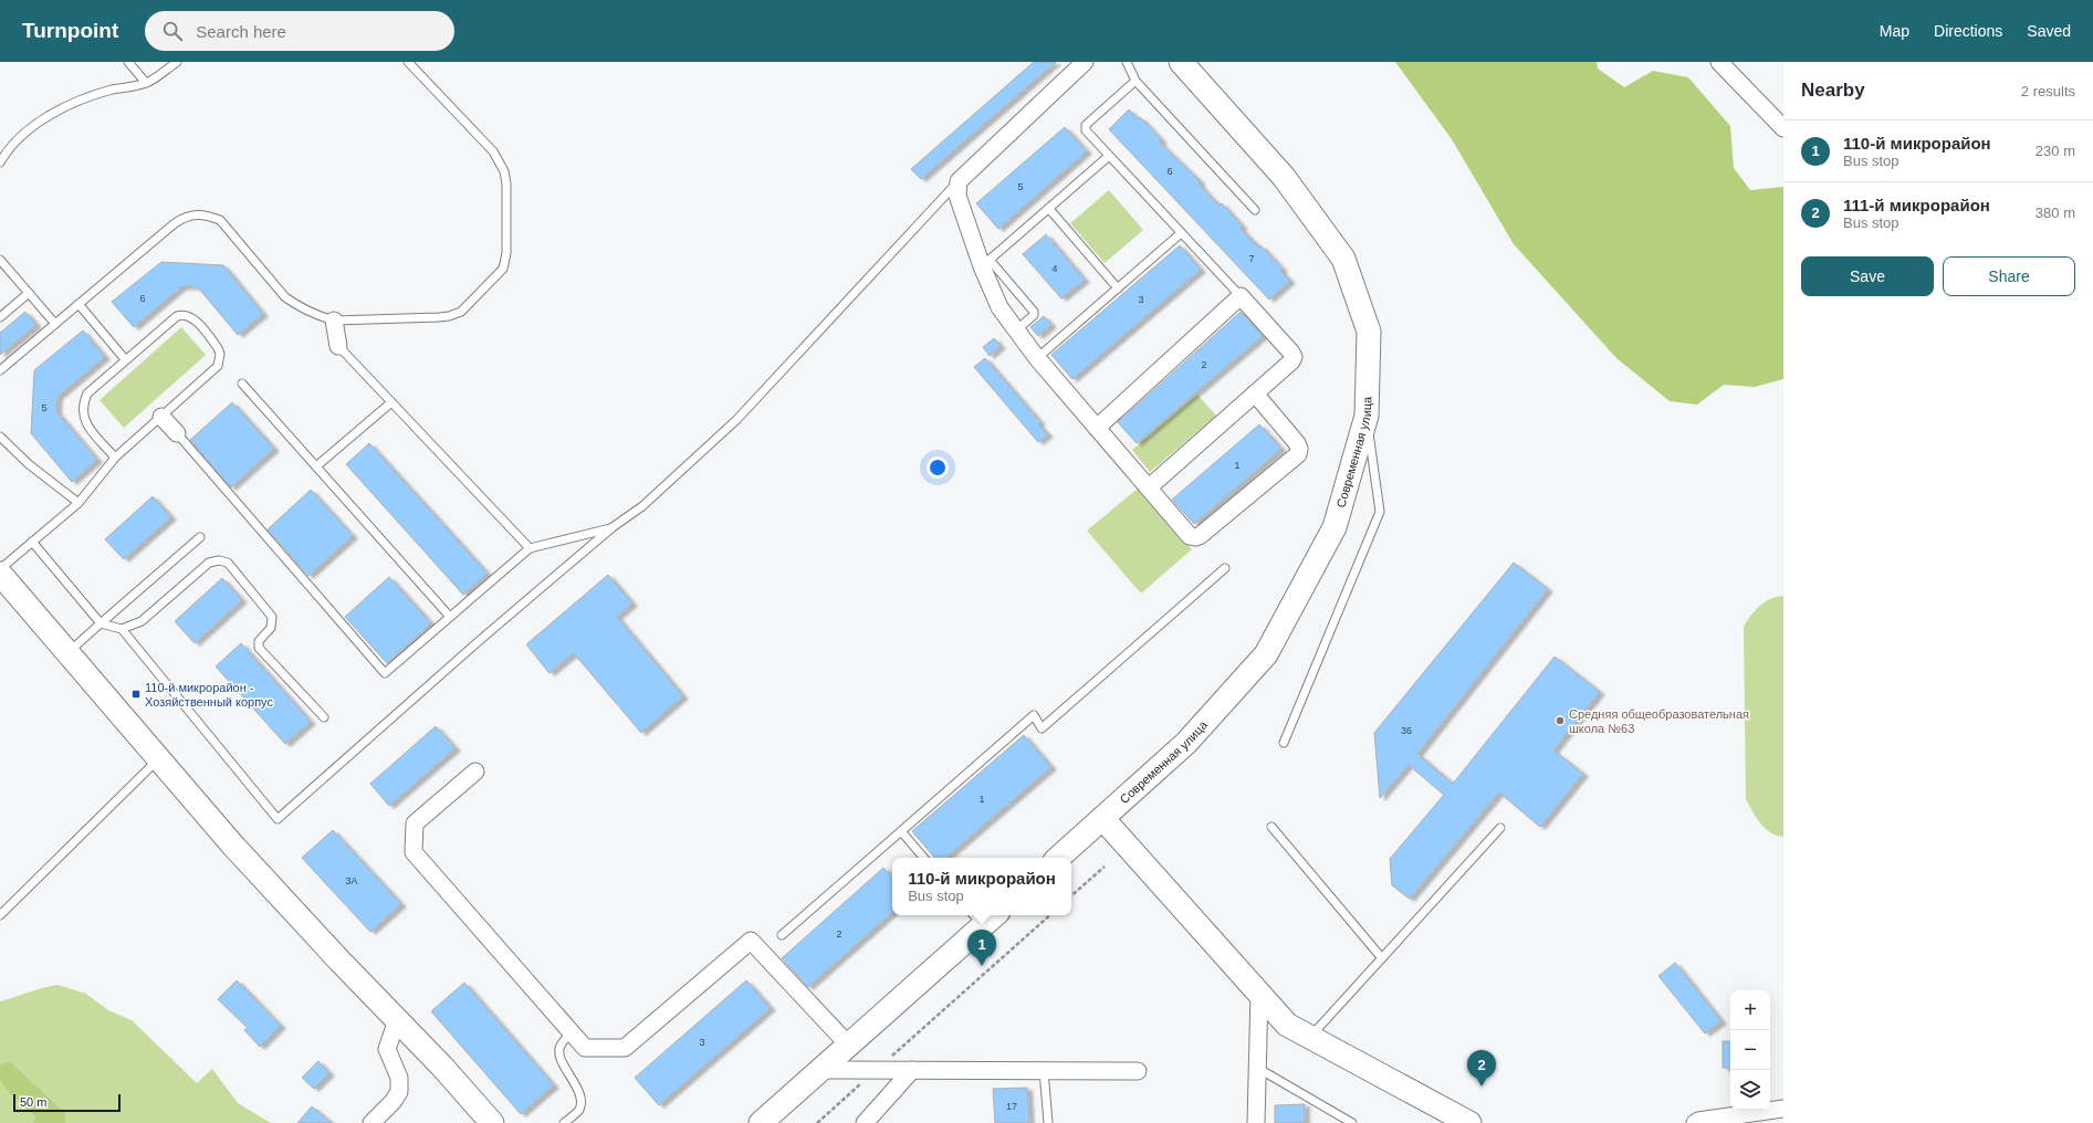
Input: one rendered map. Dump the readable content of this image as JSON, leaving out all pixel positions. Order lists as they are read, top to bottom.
{
  "streets": {
    "street": ["Современная улица"]
  },
  "places": {
    "transit": ["110-й микрорайон - Хозяйственный корпус"],
    "other": ["Средняя общеобразовательная школа №63"]
  },
  "house_numbers": [
    "6",
    "5",
    "7",
    "4",
    "6",
    "3",
    "2",
    "5",
    "1",
    "36",
    "1",
    "3А",
    "2",
    "3",
    "17"
  ],
  "scale_bar": "50 m",
  "page": {
    "header": "Turnpoint",
    "search": "Search here",
    "nav": ["Map", "Directions", "Saved"],
    "heading": ["Nearby", "2 results"],
    "list": [
      {
        "mark": "1",
        "name": "110-й микрорайон",
        "note": "Bus stop",
        "value": "230 m"
      },
      {
        "mark": "2",
        "name": "111-й микрорайон",
        "note": "Bus stop",
        "value": "380 m"
      }
    ],
    "buttons": ["Save", "Share"],
    "popup": ["110-й микрорайон", "Bus stop"],
    "pins": ["1", "2"],
    "map_buttons": ["+", "−"],
    "scale": "50 m"
  }
}
